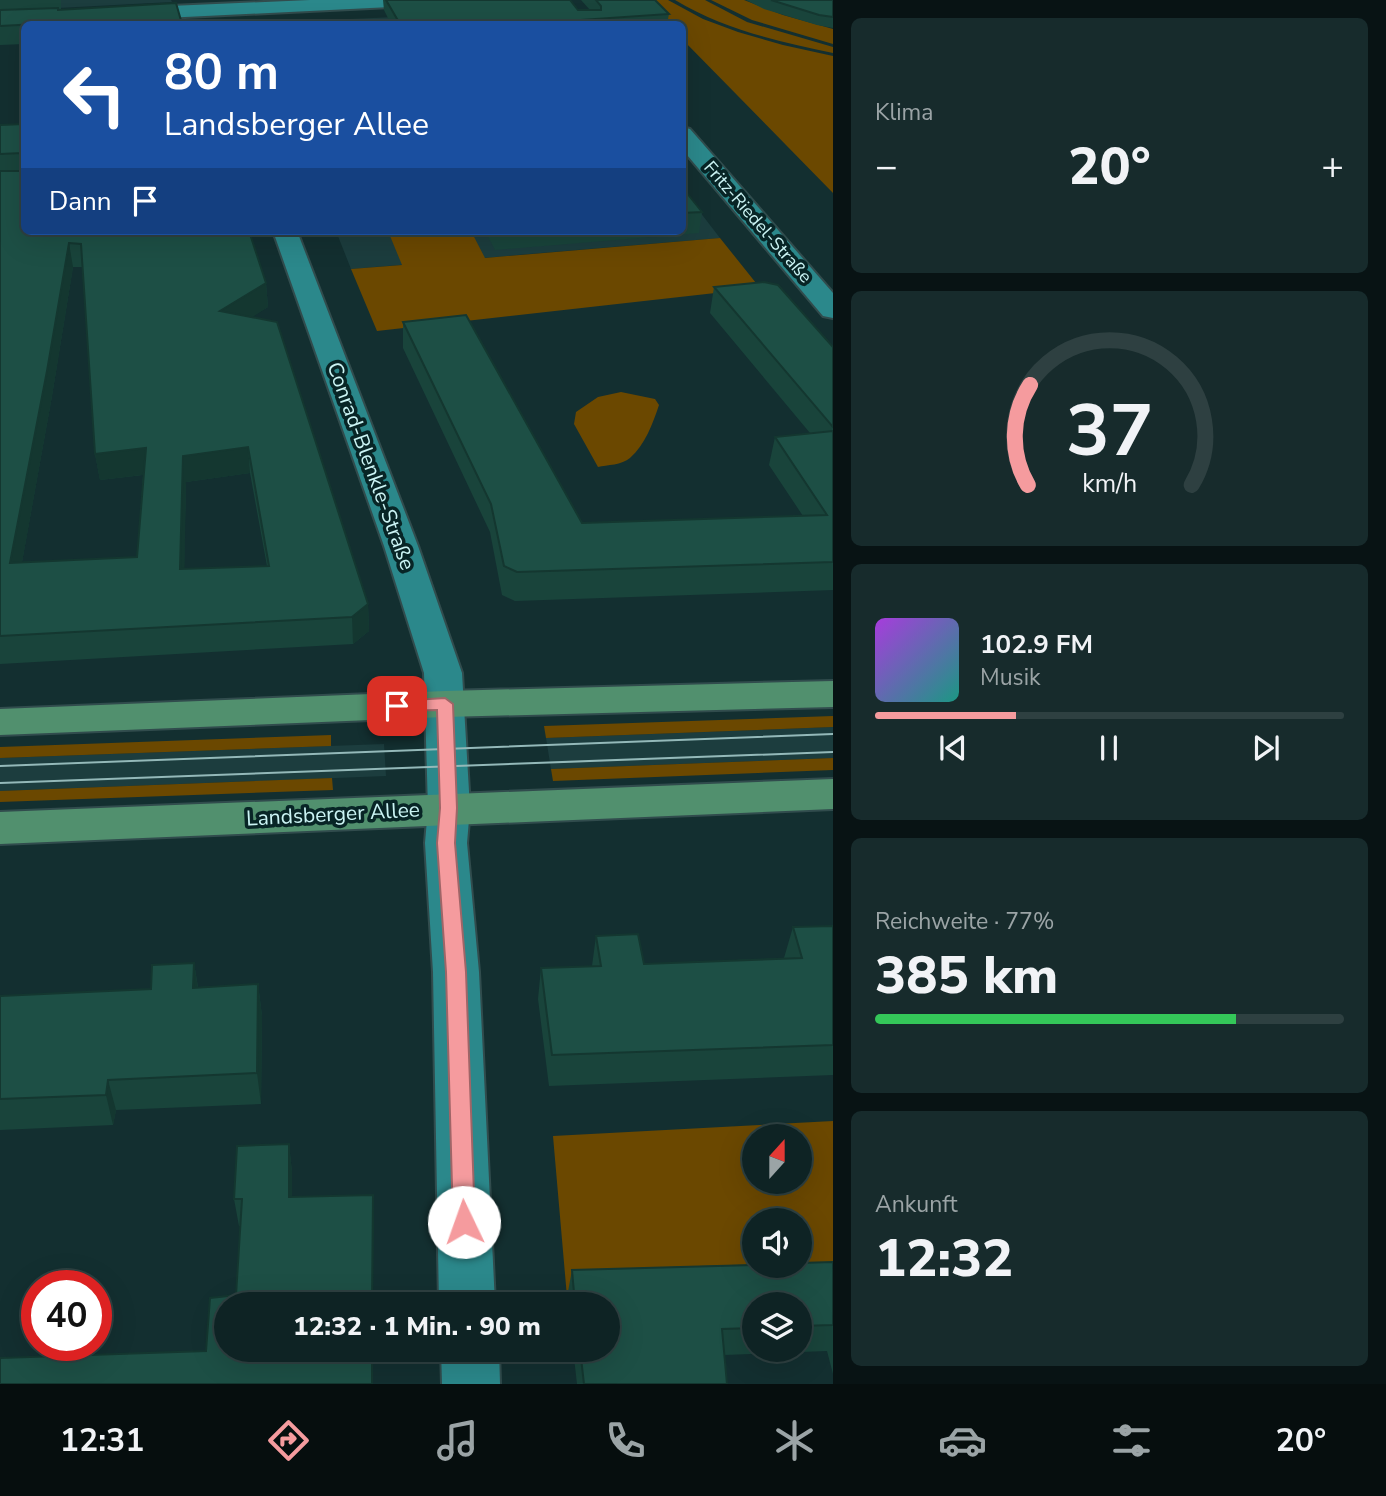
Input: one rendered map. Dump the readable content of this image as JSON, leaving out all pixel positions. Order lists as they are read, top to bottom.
{
  "streets": {
    "main road": ["Landsberger Allee"],
    "street": ["Fritz-Riedel-Straße", "Conrad-Blenkle-Straße"]
  },
  "crossings": [
    ["Conrad-Blenkle-Straße", "Landsberger Allee"]
  ],
  "north": "top",
  "page": {
    "tile": [
      "Klima",
      ["Reichweite · 77%", "385 km"],
      ["Ankunft", "12:32"]
    ],
    "turn": ["80 m", "Landsberger Allee"],
    "heat": ["−", "20°", "+"],
    "then": "Dann",
    "song": ["102.9 FM", "Musik"],
    "limit": "40",
    "trip": "12:32 · 1 Min. · 90 m",
    "tabs": ["12:31", "20°"],
    "gauge": ["37", "km/h"]
  }
}
